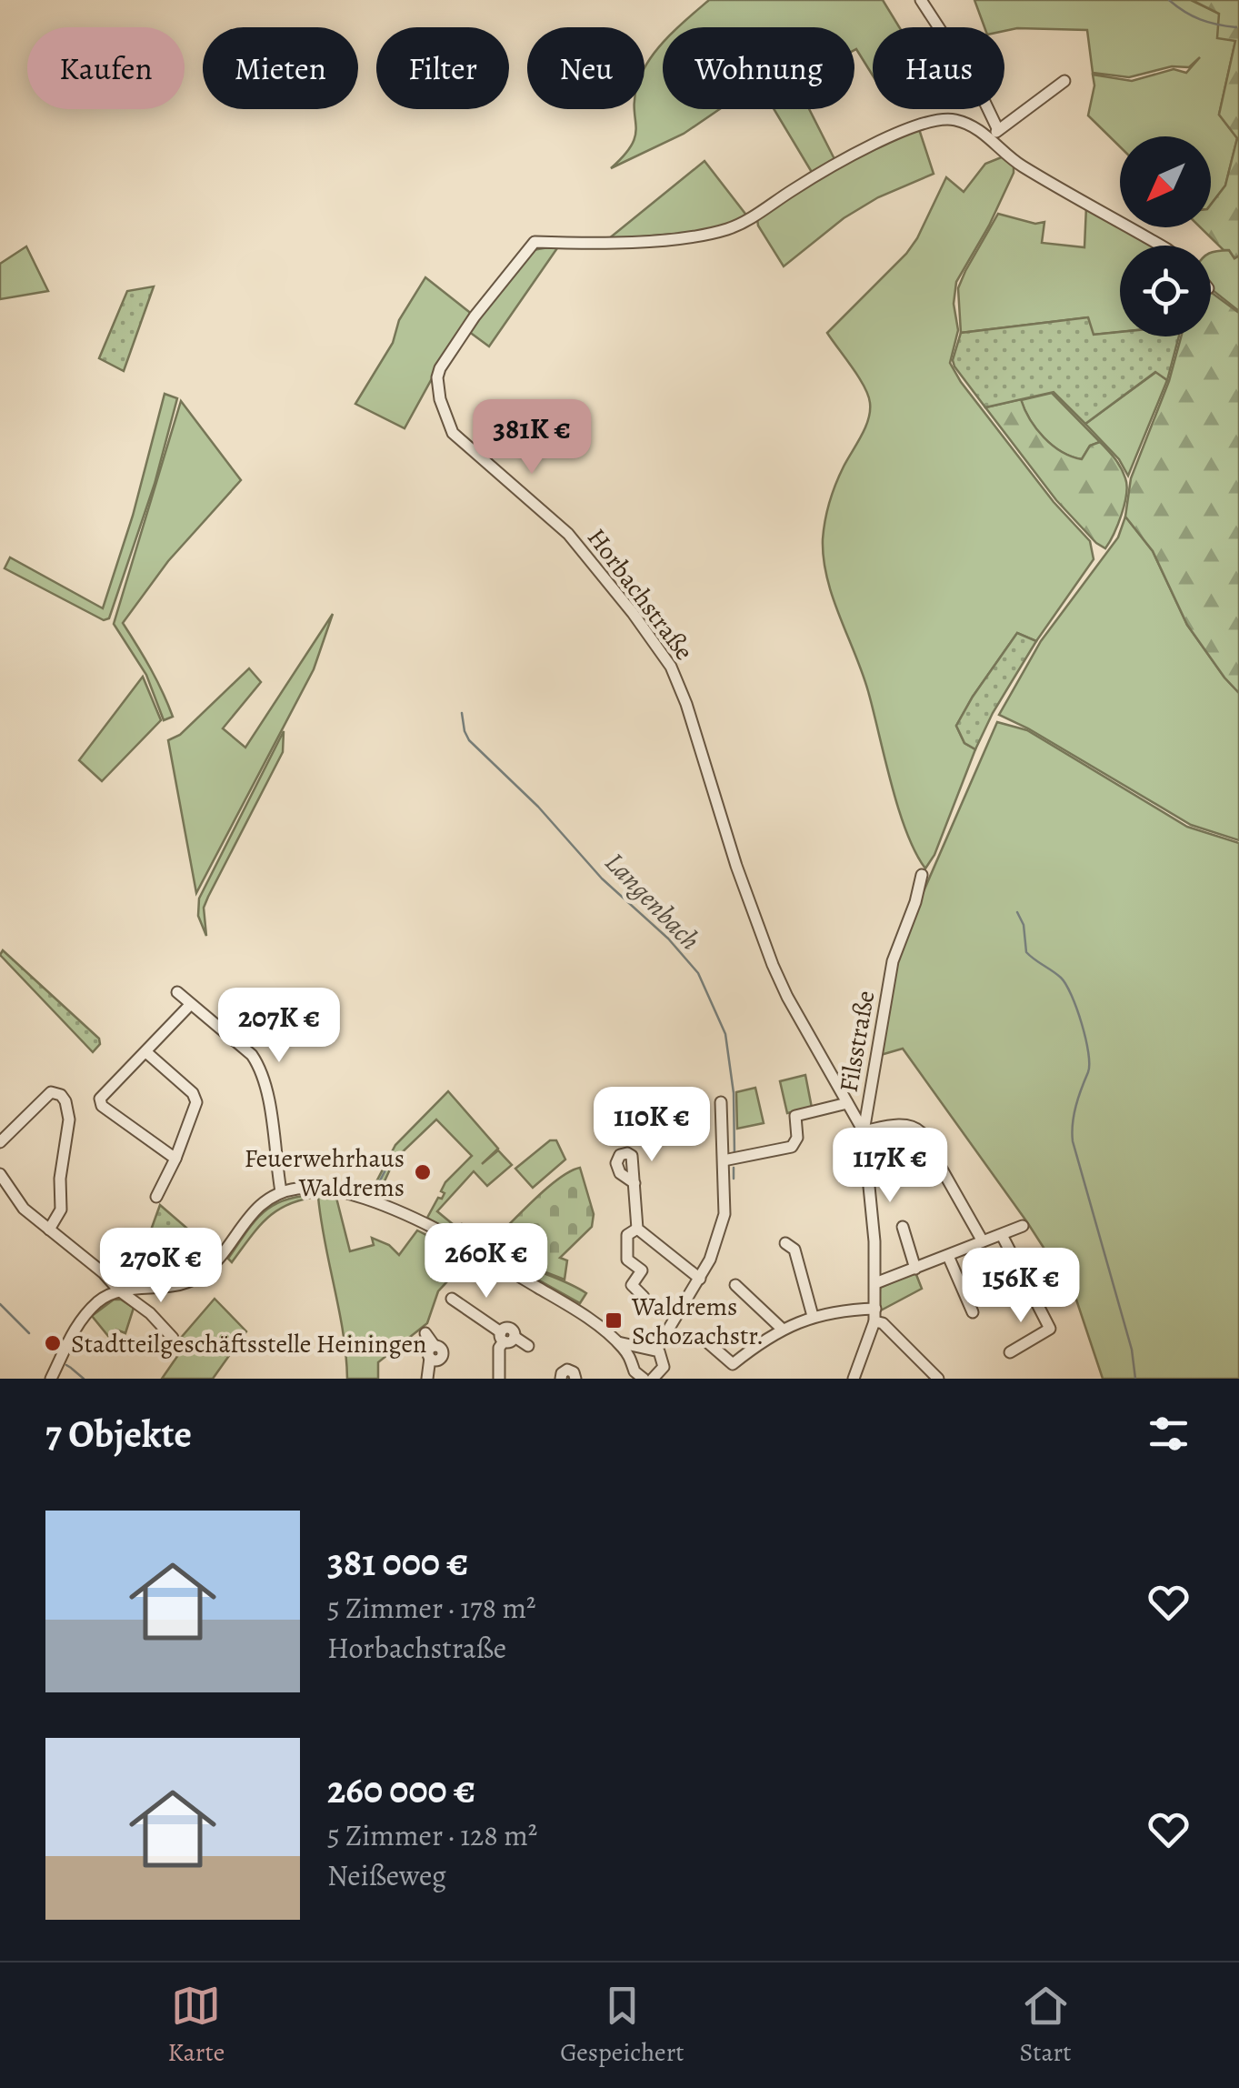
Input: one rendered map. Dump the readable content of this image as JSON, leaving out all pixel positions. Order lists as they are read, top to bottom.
{
  "streets": {
    "street": ["Horbachstraße", "Filsstraße"]
  },
  "crossings": [
    ["Horbachstraße", "Filsstraße"]
  ],
  "water": ["Langenbach"],
  "places": {
    "other": ["Feuerwehrhaus Waldrems", "Stadtteilgeschäftsstelle Heiningen"],
    "transit": ["Waldrems Schozachstr."]
  },
  "north": "bottom left",
  "page": {
    "chip": [
      "Kaufen",
      "Mieten",
      "Filter",
      "Neu",
      "Wohnung",
      "Haus"
    ],
    "price": [
      "381K €",
      "207K €",
      "110K €",
      "117K €",
      "260K €",
      "270K €",
      "156K €"
    ],
    "heading": "7 Objekte",
    "list": [
      {
        "name": "381 000 €",
        "note": "5 Zimmer · 178 m² · Horbachstraße"
      },
      {
        "name": "260 000 €",
        "note": "5 Zimmer · 128 m² · Neißeweg"
      }
    ],
    "tabs": ["Karte", "Gespeichert", "Start"]
  }
}
